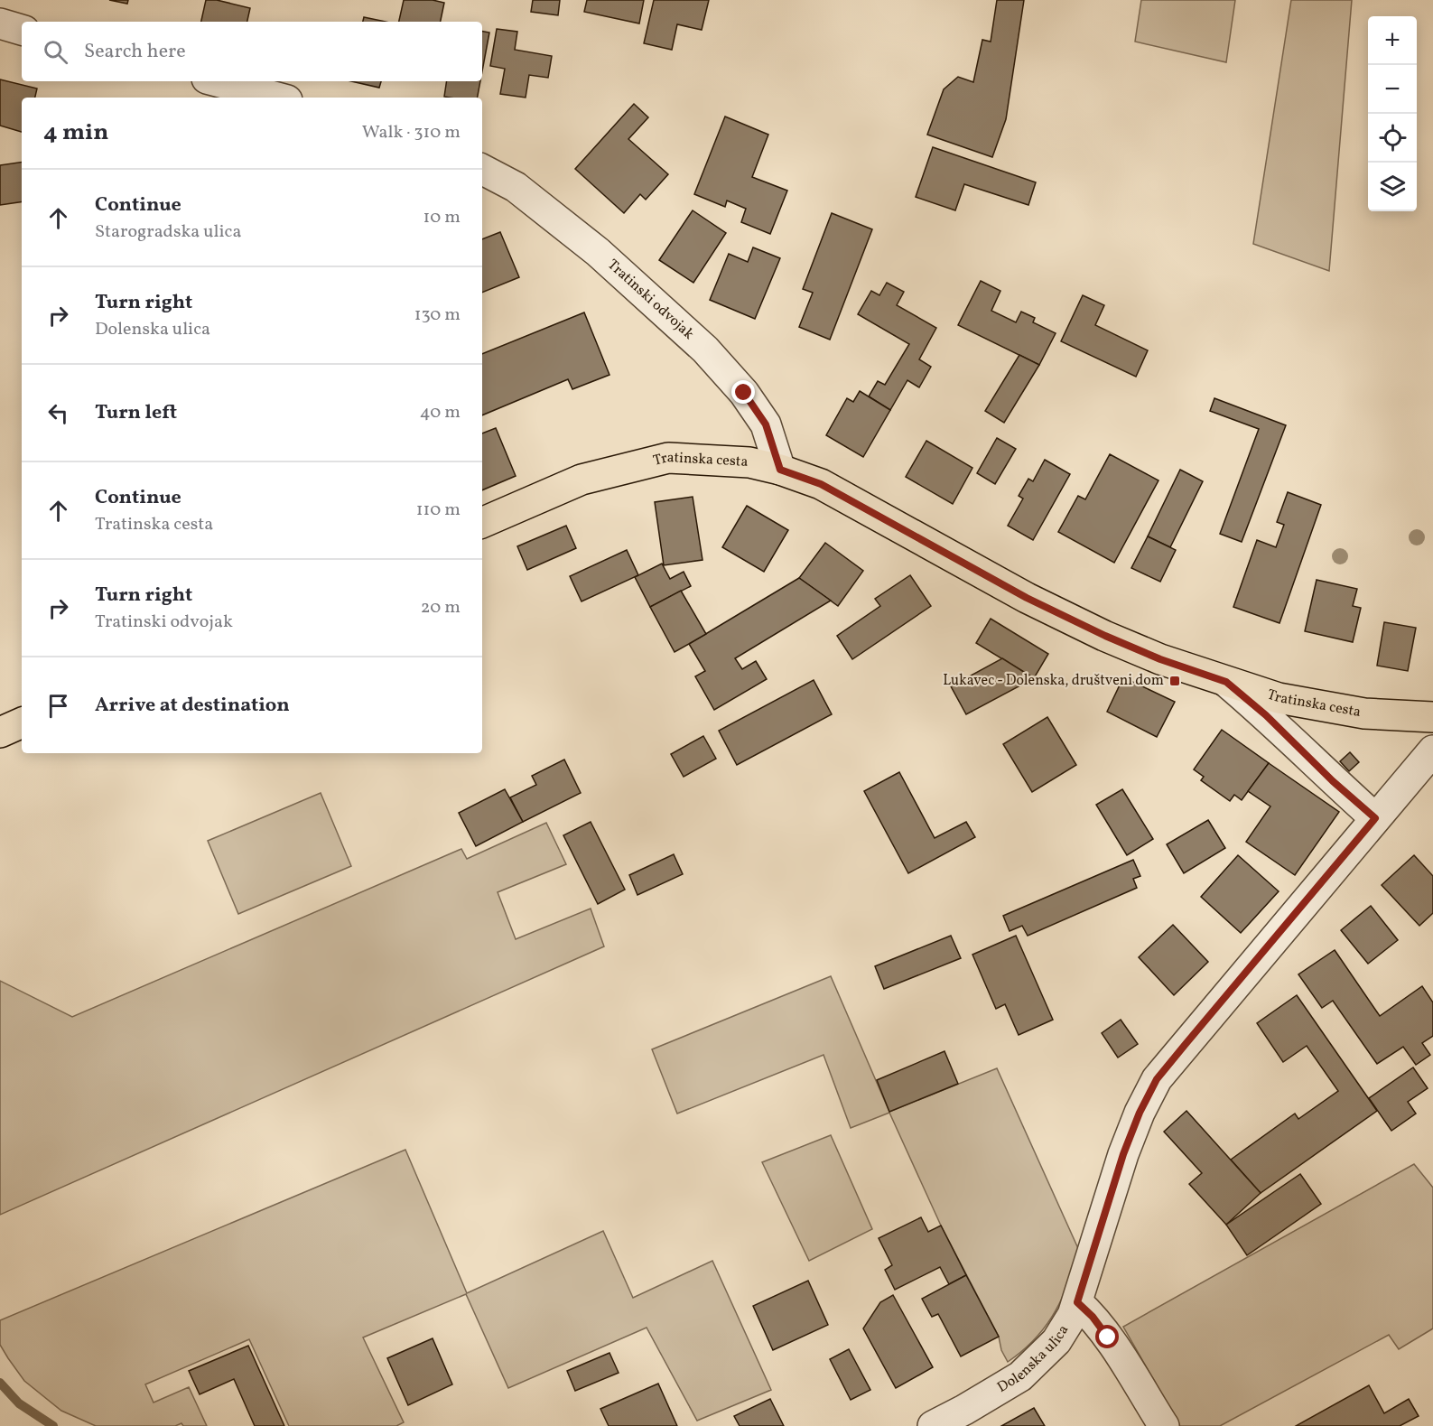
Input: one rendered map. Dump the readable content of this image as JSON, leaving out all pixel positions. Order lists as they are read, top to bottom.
{
  "streets": {
    "main road": ["Tratinska cesta"],
    "street": ["Tratinski odvojak", "Dolenska ulica"]
  },
  "crossings": [
    ["Tratinski odvojak", "Tratinska cesta"]
  ],
  "places": {
    "transit": ["Lukavec - Dolenska, društveni dom"]
  },
  "page": {
    "map_buttons": ["+", "−"],
    "search": "Search here",
    "heading": ["4 min", "Walk · 310 m"],
    "list": [
      ["Continue", "Starogradska ulica", "10 m"],
      ["Turn right", "Dolenska ulica", "130 m"],
      ["Turn left", "40 m"],
      ["Continue", "Tratinska cesta", "110 m"],
      ["Turn right", "Tratinski odvojak", "20 m"],
      "Arrive at destination"
    ]
  }
}
